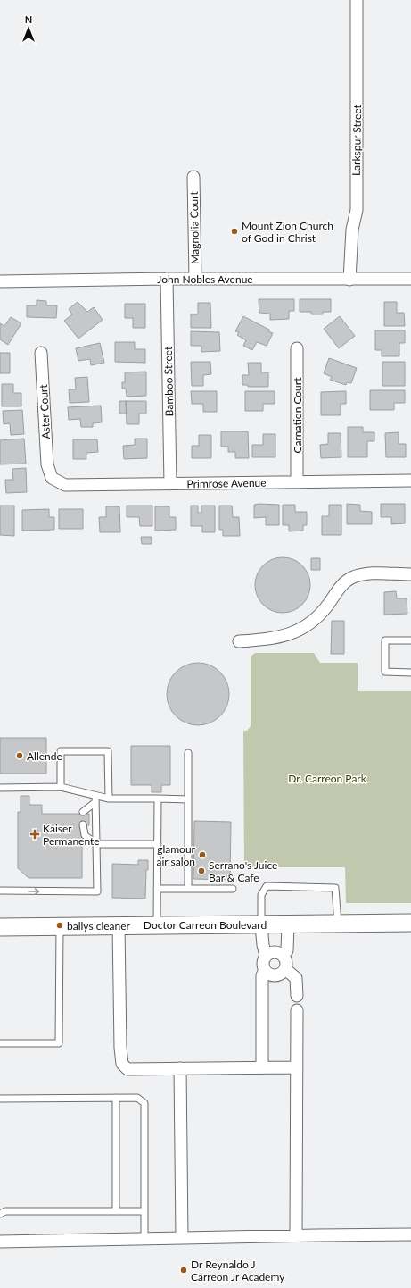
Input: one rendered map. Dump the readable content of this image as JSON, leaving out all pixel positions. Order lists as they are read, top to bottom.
{
  "streets": {
    "main road": ["Doctor Carreon Boulevard"],
    "street": [
      "Larkspur Street",
      "Magnolia Court",
      "John Nobles Avenue",
      "Bamboo Street",
      "Aster Court",
      "Carnation Court",
      "Primrose Avenue"
    ]
  },
  "crossings": [
    ["Larkspur Street", "John Nobles Avenue"],
    ["Magnolia Court", "John Nobles Avenue"],
    ["John Nobles Avenue", "Bamboo Street"],
    ["Bamboo Street", "Primrose Avenue"],
    ["Aster Court", "Primrose Avenue"],
    ["Carnation Court", "Primrose Avenue"]
  ],
  "parks": ["Dr. Carreon Park"],
  "places": {
    "other": [
      "Mount Zion Church of God in Christ",
      "Allende",
      "glamour air salon",
      "Serrano's Juice Bar & Cafe",
      "ballys cleaner",
      "Dr Reynaldo J Carreon Jr Academy"
    ],
    "health": ["Kaiser Permanente"]
  },
  "north": "top"
}
